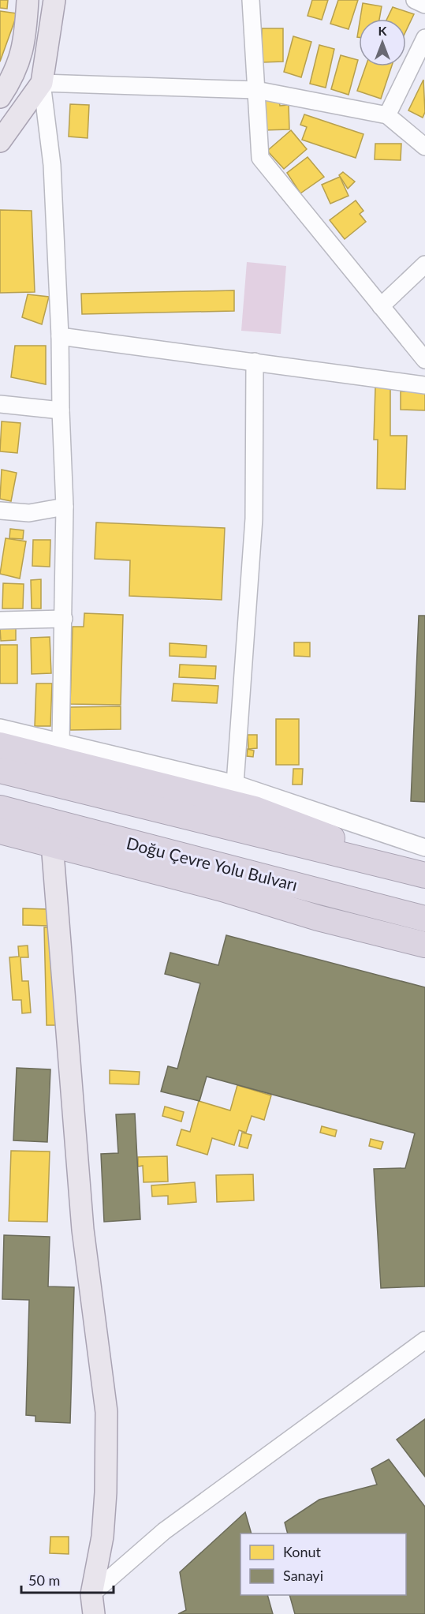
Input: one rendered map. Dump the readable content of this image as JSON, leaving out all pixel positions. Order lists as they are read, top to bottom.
{
  "streets": {
    "highway": ["Doğu Çevre Yolu Bulvarı"]
  },
  "legend": ["Konut", "Sanayi"],
  "scale_bar": "50 m",
  "north": "top"
}
